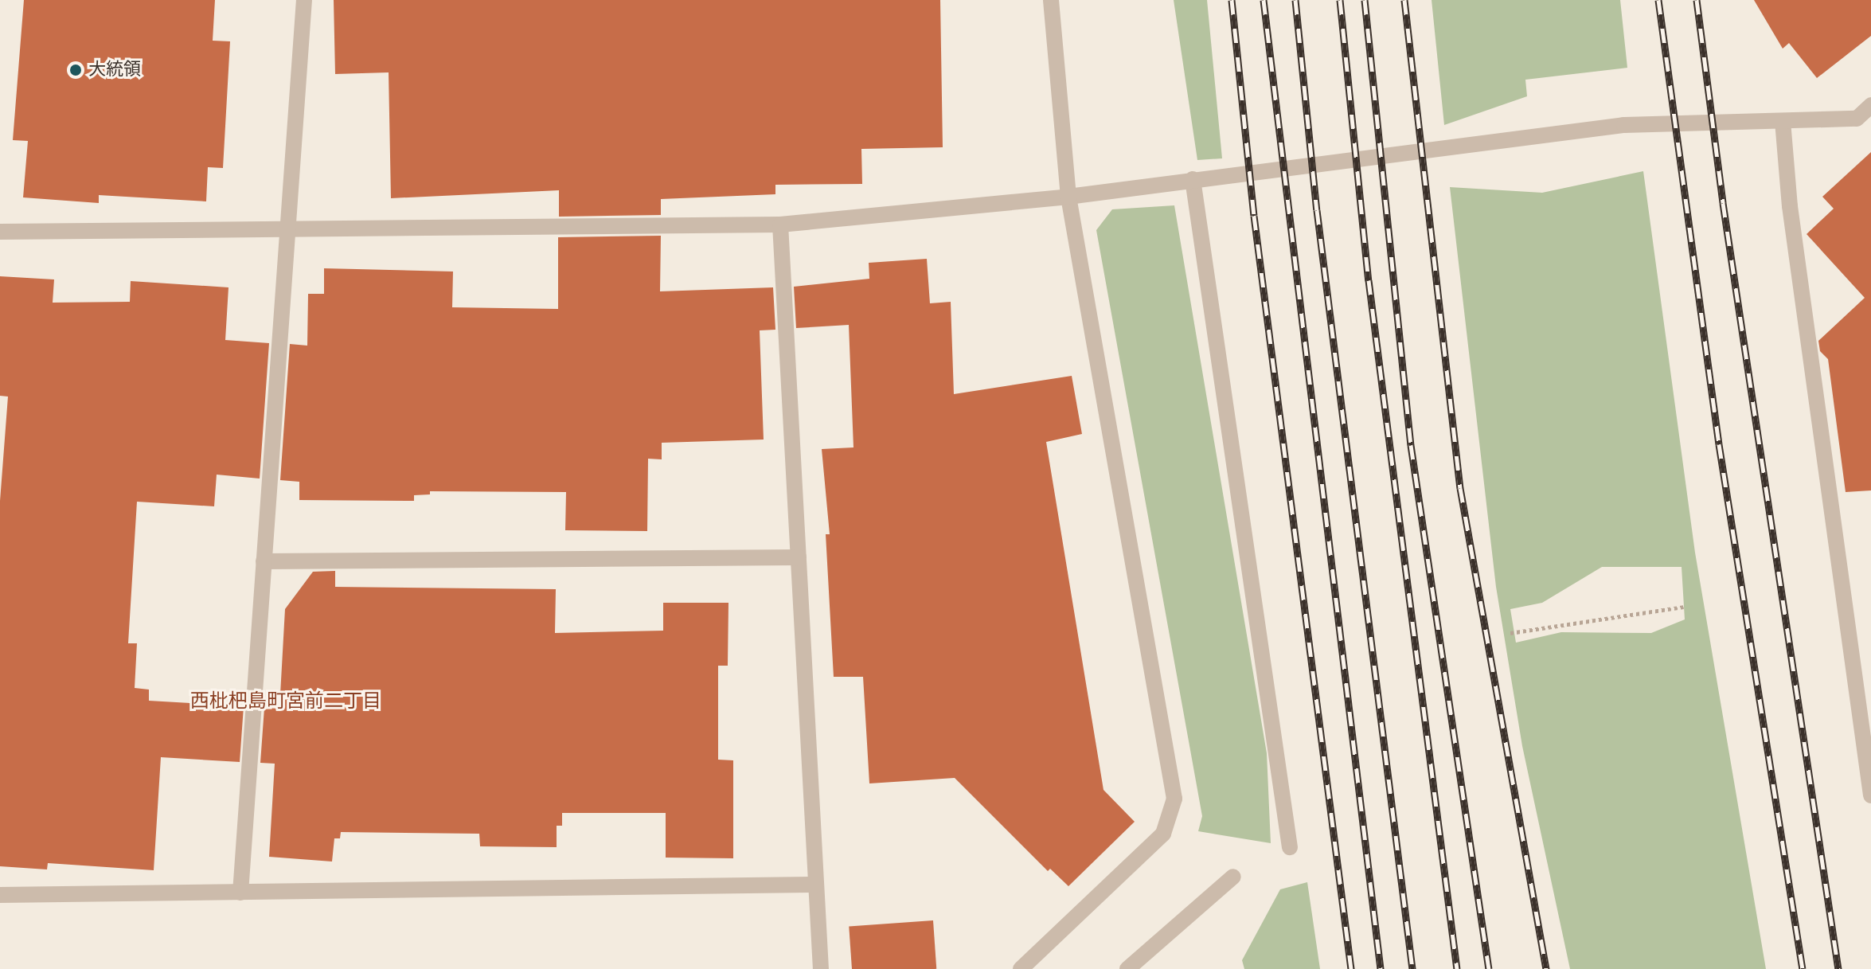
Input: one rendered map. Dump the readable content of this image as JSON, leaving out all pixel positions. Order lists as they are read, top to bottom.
{
  "districts": ["西枇杷島町宮前二丁目"],
  "places": ["大統領"]
}
